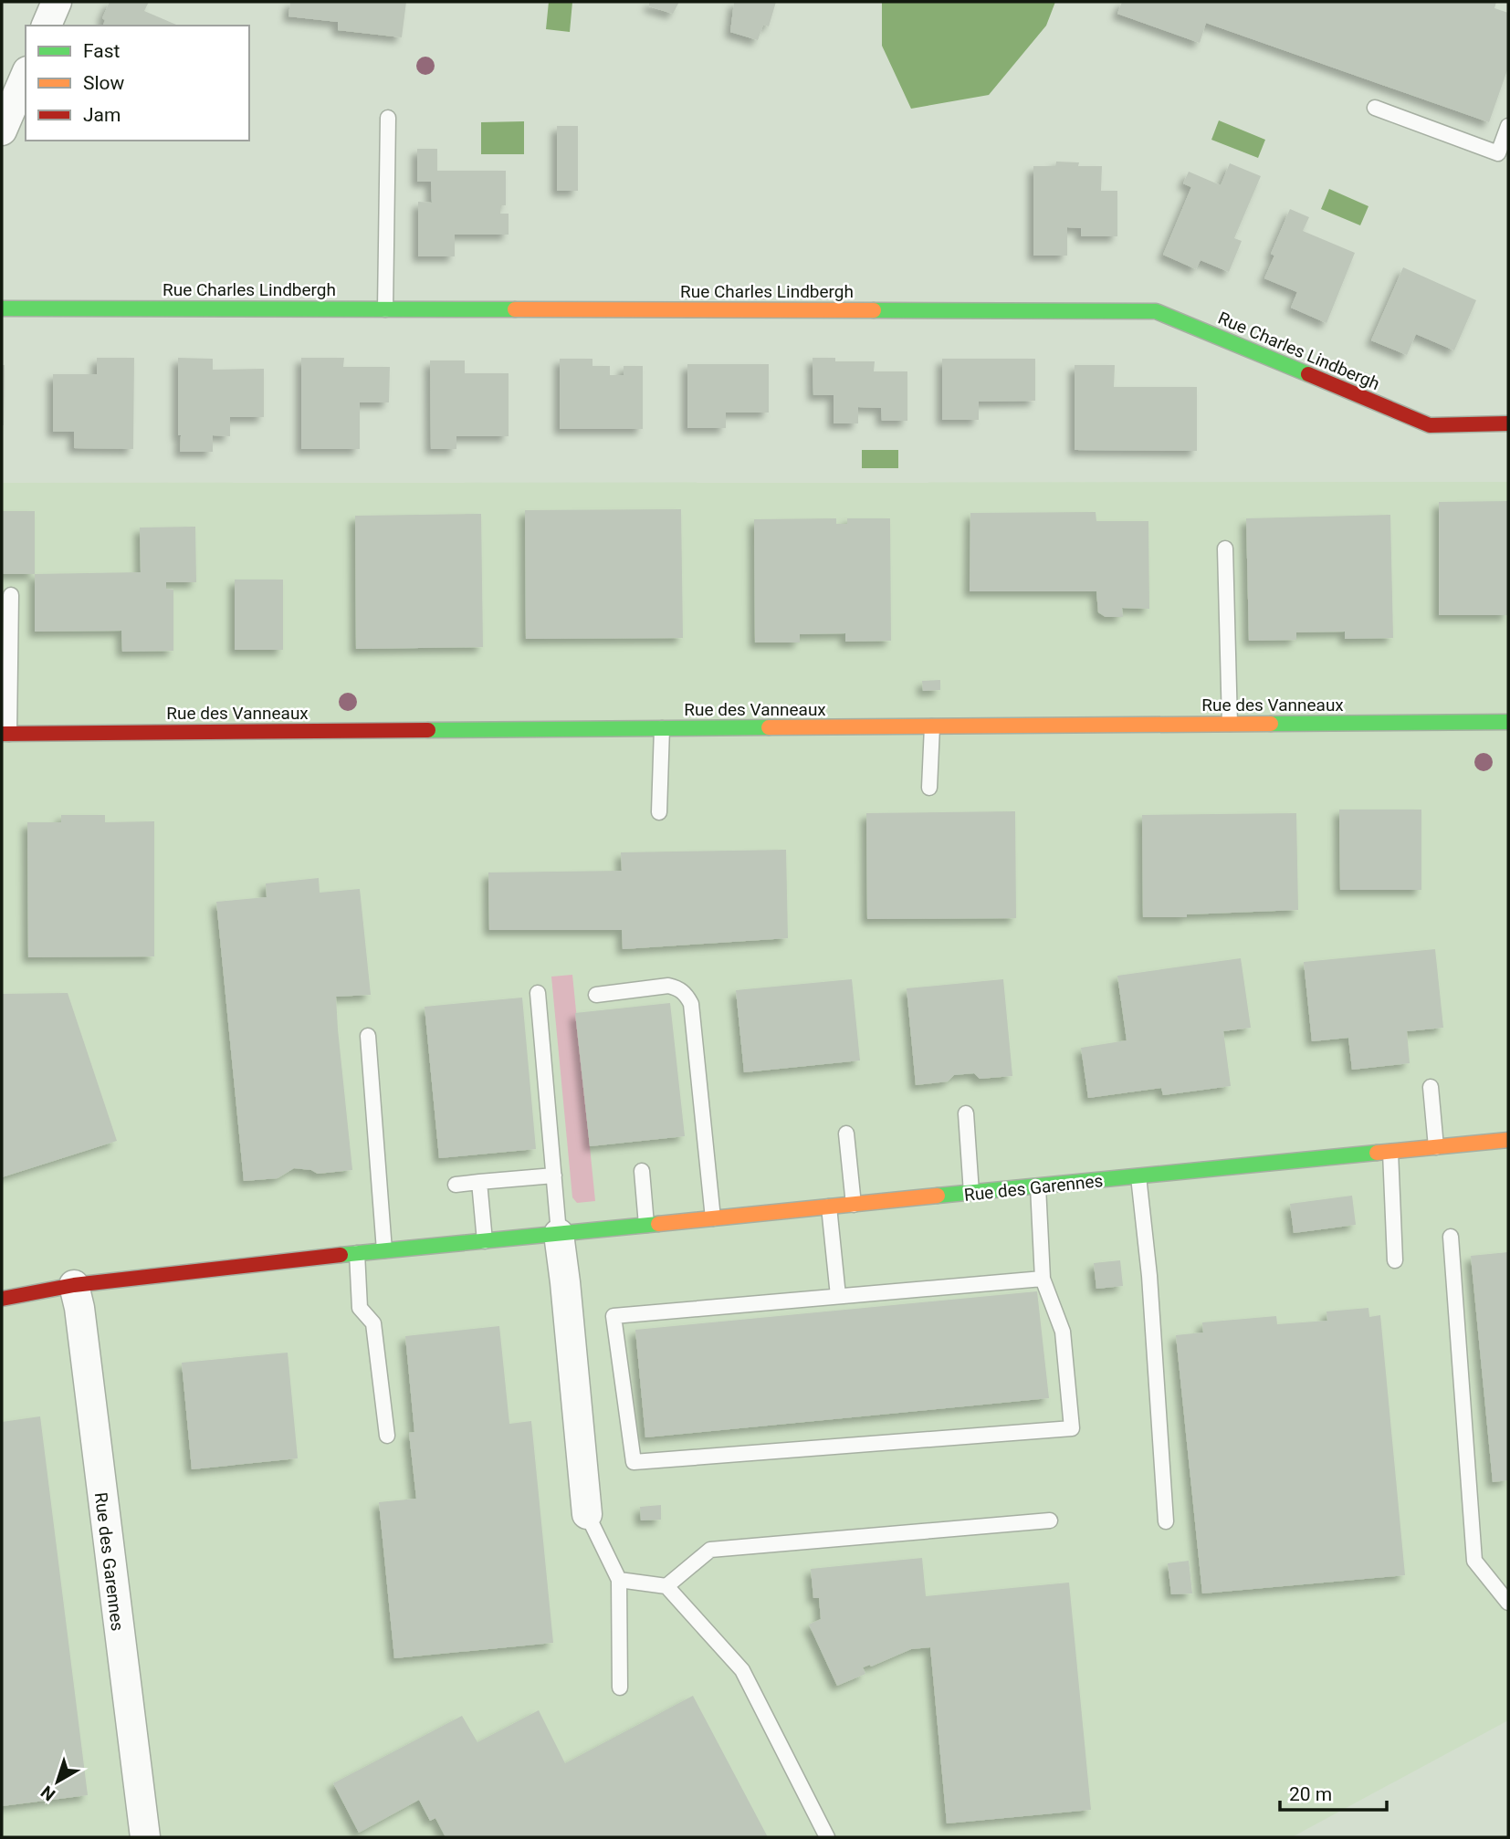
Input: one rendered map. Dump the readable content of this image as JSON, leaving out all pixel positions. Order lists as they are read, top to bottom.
{
  "streets": {
    "street": ["Rue Charles Lindbergh", "Rue des Vanneaux", "Rue des Garennes"]
  },
  "legend": ["Fast", "Slow", "Jam"],
  "scale_bar": "20 m",
  "north": "bottom left"
}
